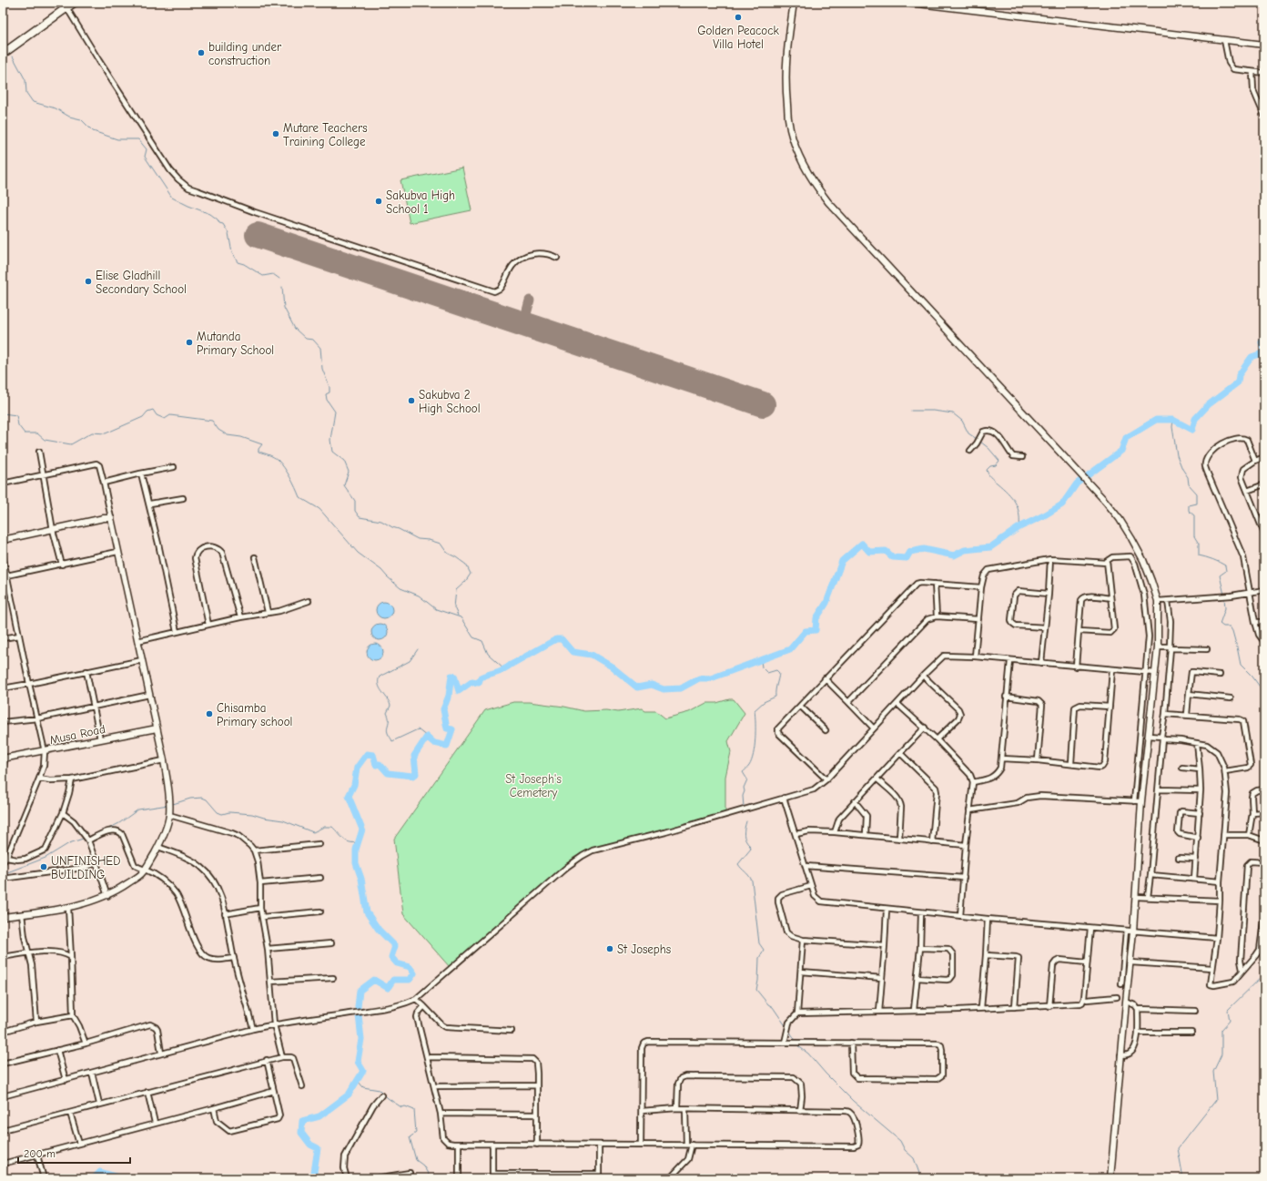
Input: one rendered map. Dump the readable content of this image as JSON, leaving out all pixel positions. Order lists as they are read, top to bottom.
{
  "streets": {
    "street": ["Musa Road"]
  },
  "parks": ["St Joseph's Cemetery"],
  "places": [
    "Golden Peacock Villa Hotel",
    "building under construction",
    "Mutare Teachers Training College",
    "Sakubva High School 1",
    "Elise Gladhill Secondary School",
    "Mutanda Primary School",
    "Sakubva 2 High School",
    "Chisamba Primary school",
    "UNFINISHED BUILDING",
    "St Josephs"
  ],
  "scale_bar": "200 m"
}
